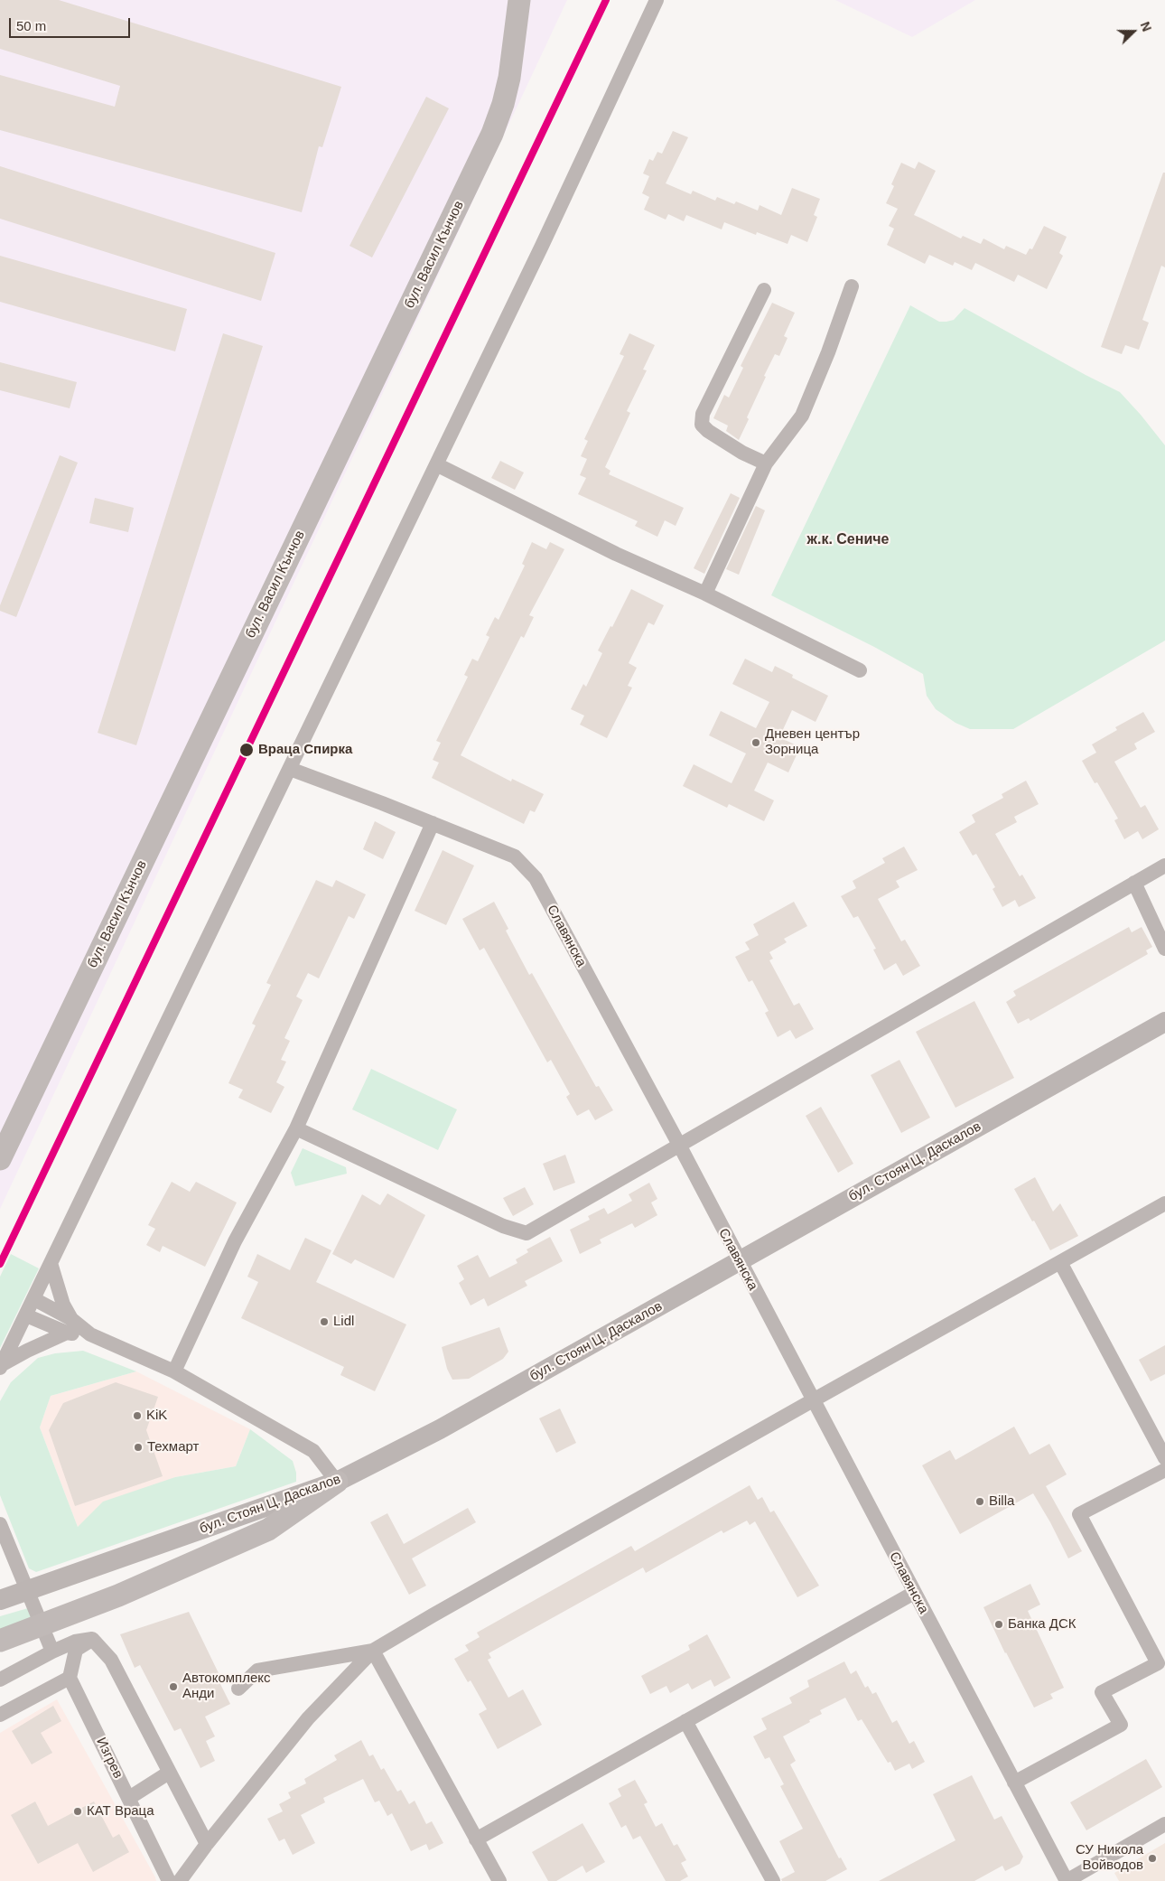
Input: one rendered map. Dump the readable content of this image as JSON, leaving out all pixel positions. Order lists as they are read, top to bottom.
{
  "streets": {
    "main road": ["бул. Васил Кънчов"],
    "street": ["Славянска", "бул. Стоян Ц. Даскалов", "Изгрев"]
  },
  "crossings": [
    ["Славянска", "бул. Стоян Ц. Даскалов"]
  ],
  "districts": ["ж.к. Сениче"],
  "places": [
    "Дневен център Зорница",
    "Враца Спирка",
    "Lidl",
    "KiK",
    "Техмарт",
    "Billa",
    "Банка ДСК",
    "Автокомплекс Анди",
    "КАТ Враца",
    "СУ Никола Войводов"
  ],
  "scale_bar": "50 m",
  "north": "right"
}
